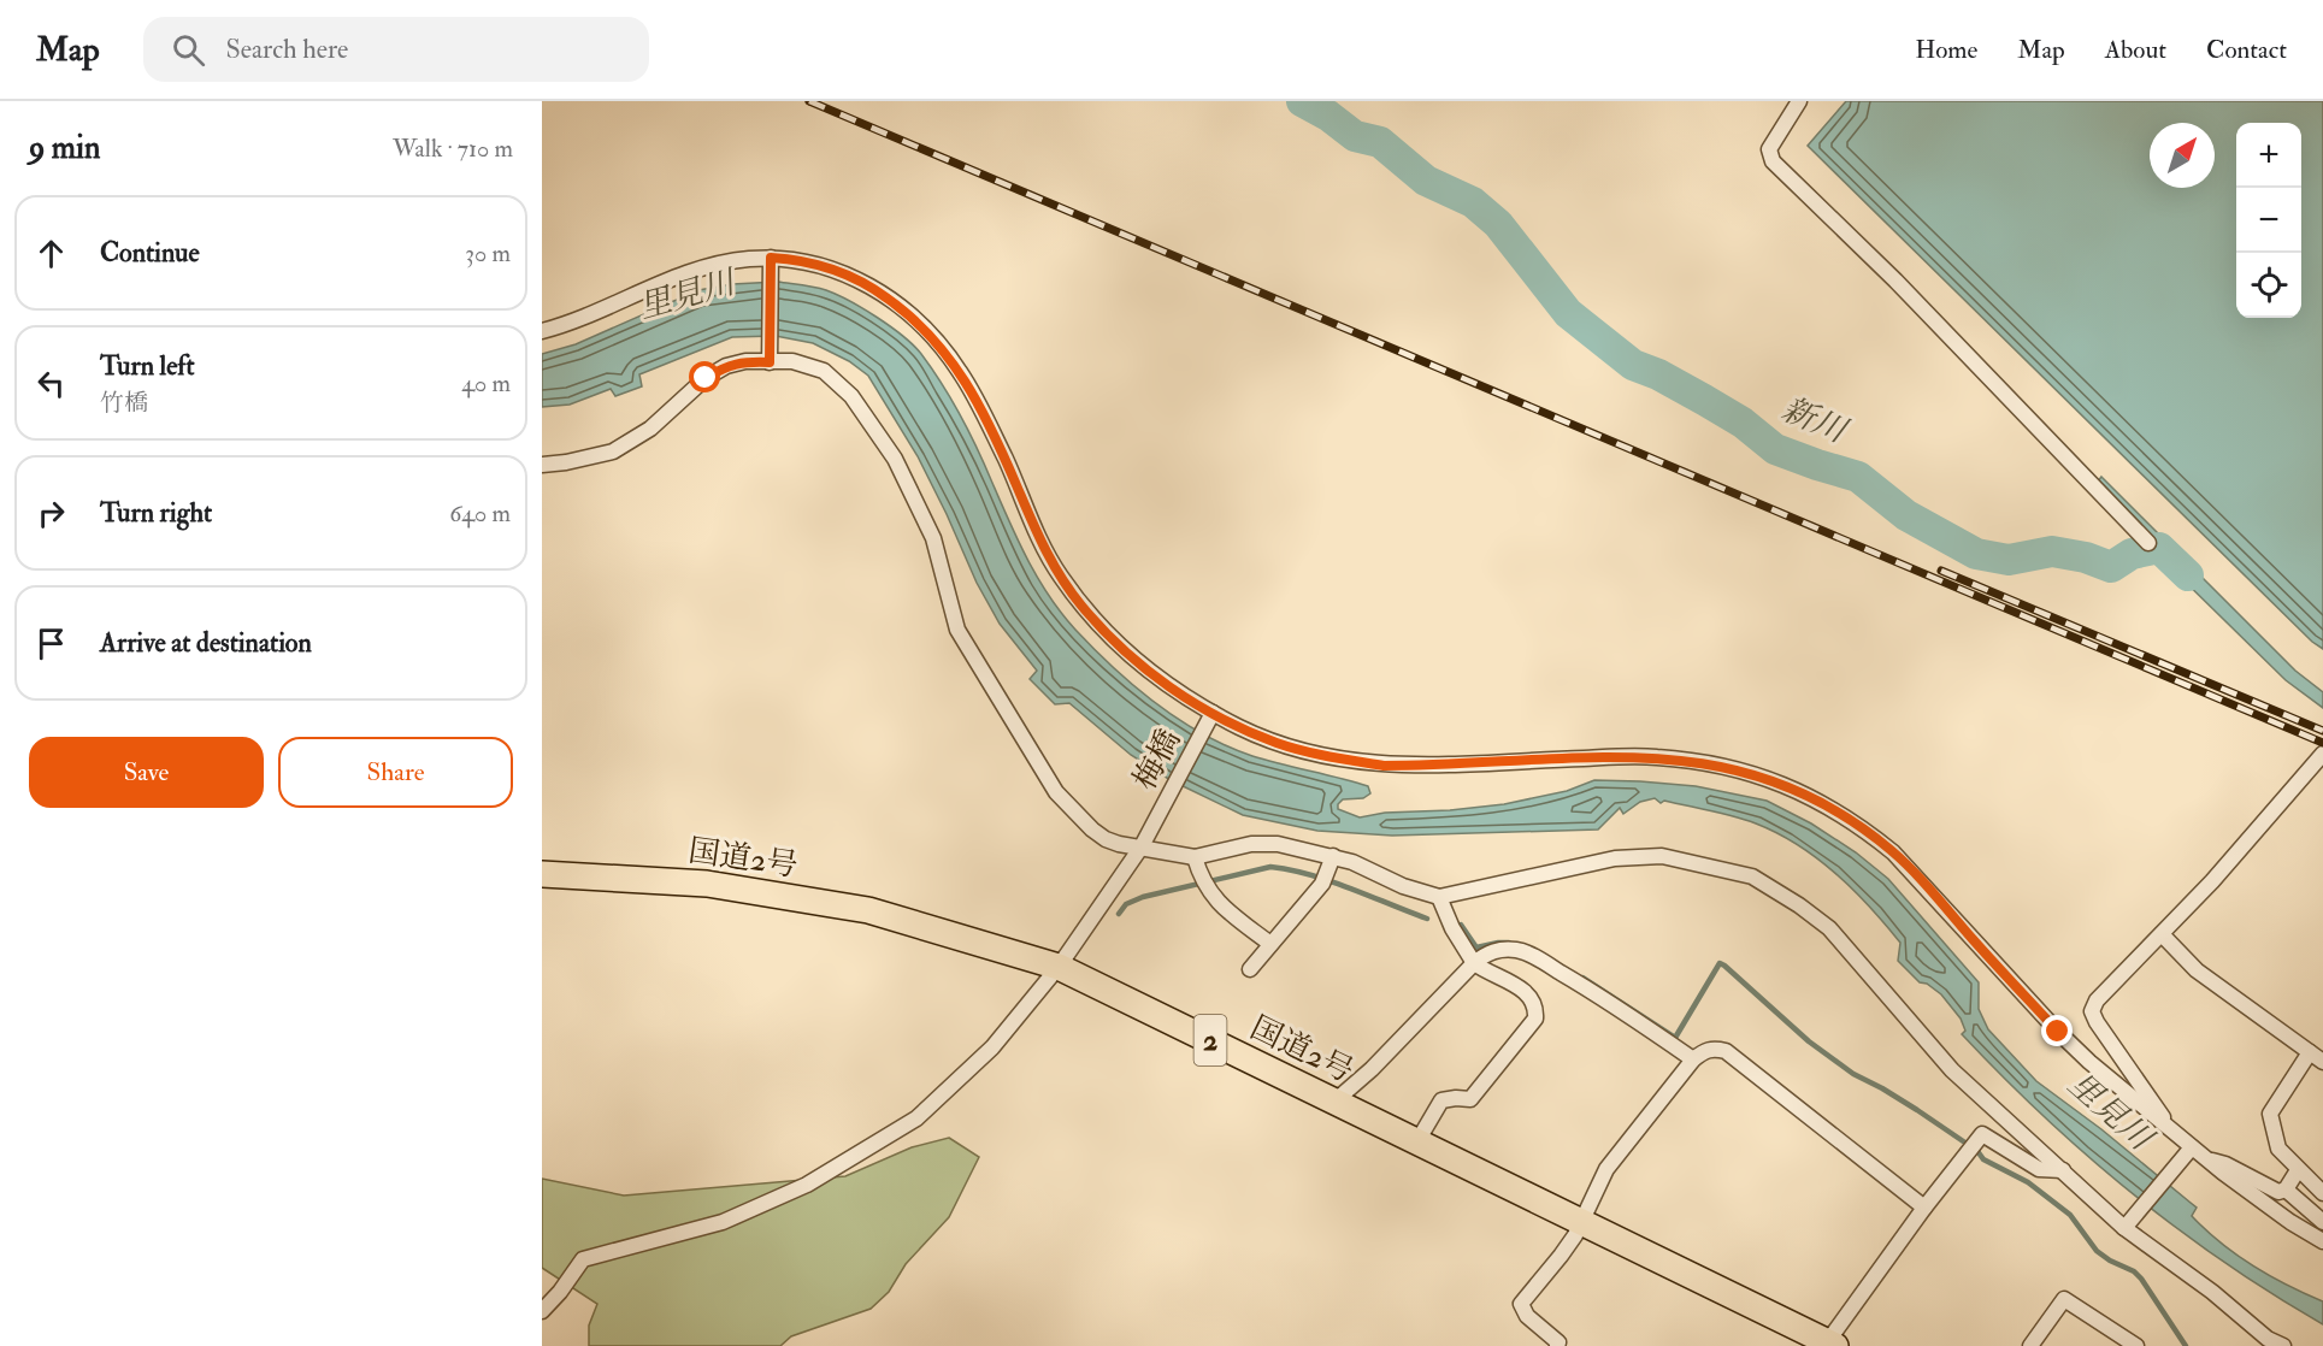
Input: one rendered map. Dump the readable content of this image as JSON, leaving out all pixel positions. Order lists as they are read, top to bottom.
{
  "streets": {
    "highway": ["国道2号", "2"],
    "street": ["梅橋"]
  },
  "crossings": [
    ["梅橋", "国道2号"]
  ],
  "water": ["里見川", "新川"],
  "north": "top right",
  "page": {
    "header": "Map",
    "search": "Search here",
    "nav": [
      "Home",
      "Map",
      "About",
      "Contact"
    ],
    "heading": ["9 min", "Walk · 710 m"],
    "map_buttons": ["+", "−"],
    "list": [
      ["Continue", "30 m"],
      ["Turn left", "竹橋", "40 m"],
      ["Turn right", "640 m"],
      "Arrive at destination"
    ],
    "buttons": ["Save", "Share"]
  }
}
